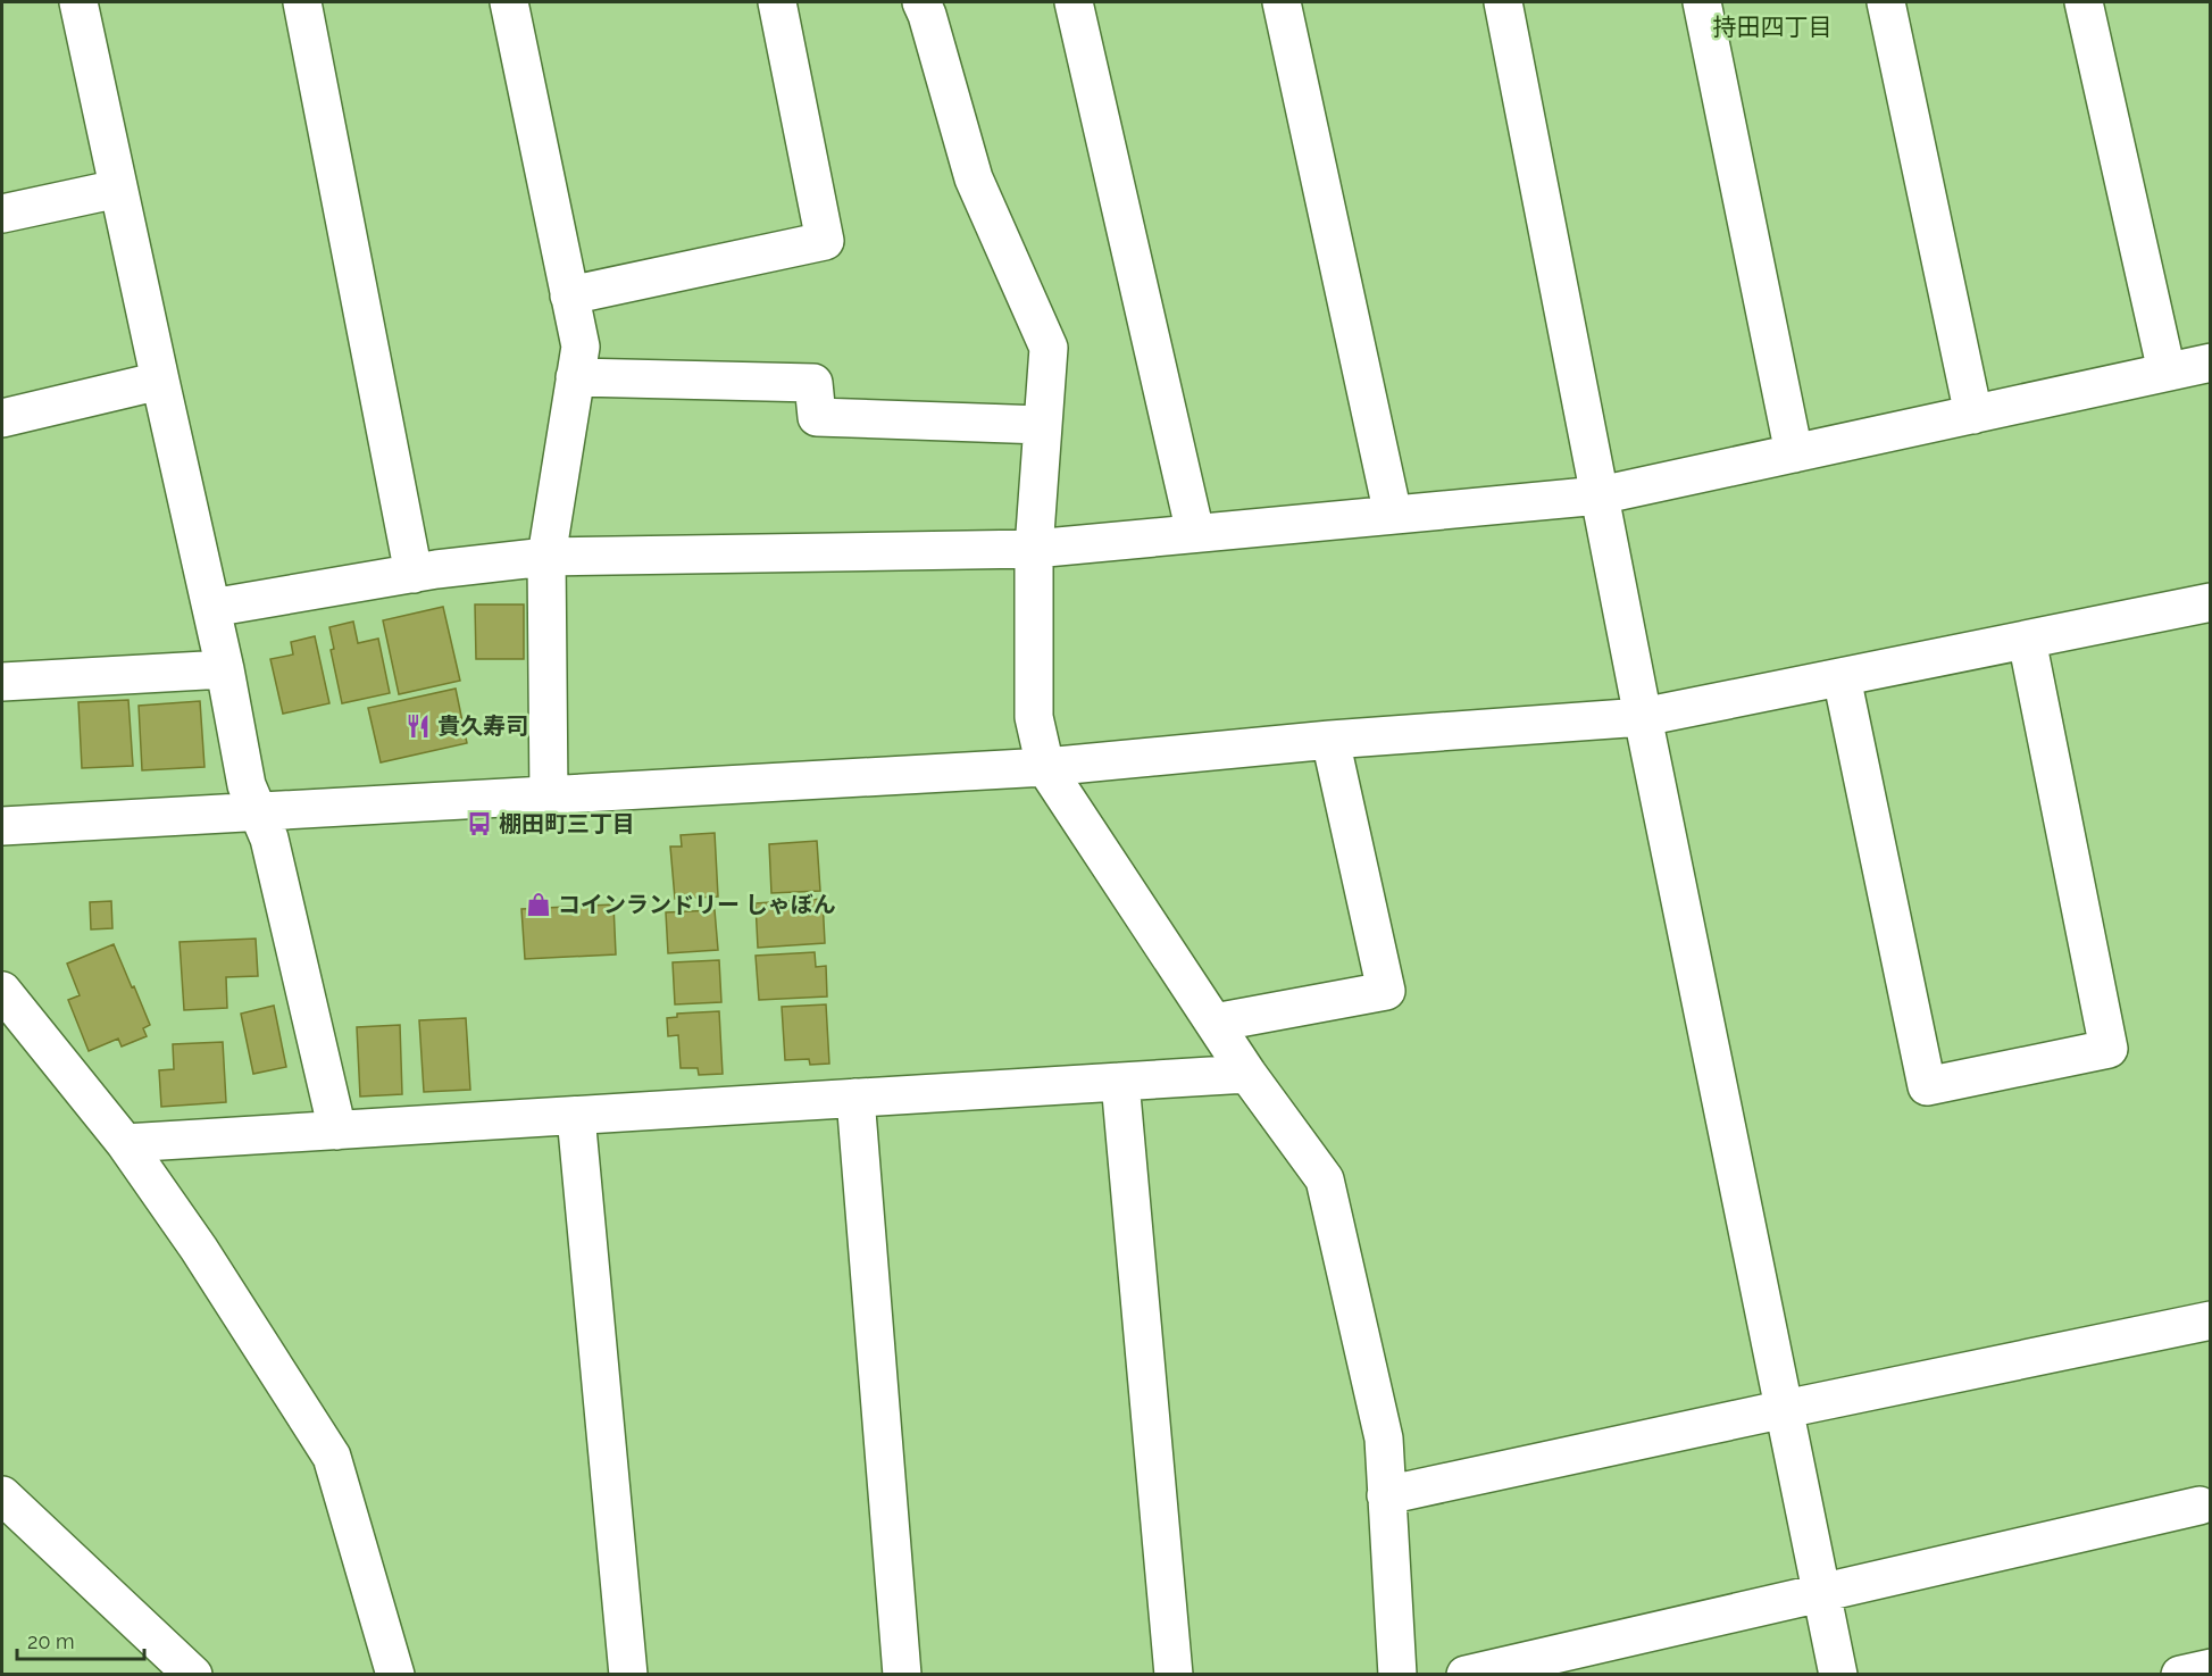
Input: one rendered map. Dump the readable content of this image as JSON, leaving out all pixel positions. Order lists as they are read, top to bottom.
{
  "districts": ["持田四丁目"],
  "places": {
    "restaurant": ["貴久寿司"],
    "bus stop": ["棚田町三丁目"],
    "shop": ["コインランドリー しゃぼん"]
  },
  "scale_bar": "20 m"
}
